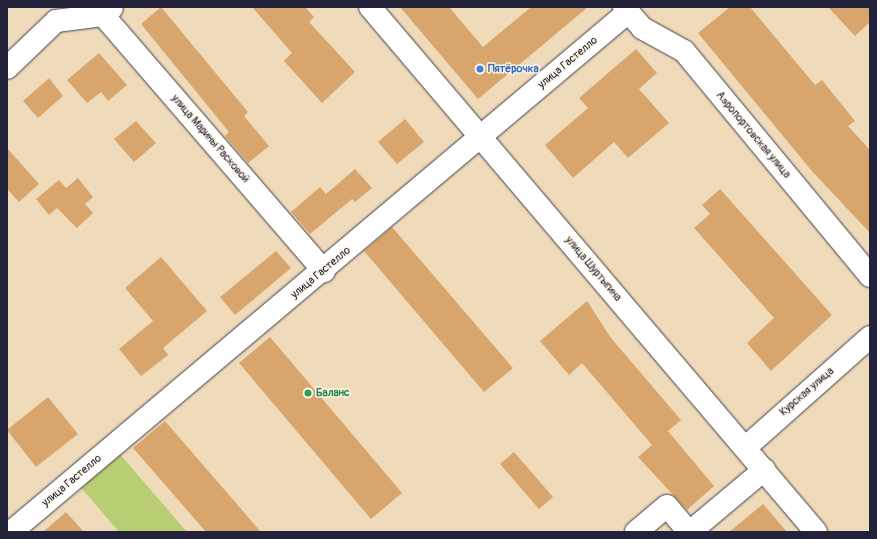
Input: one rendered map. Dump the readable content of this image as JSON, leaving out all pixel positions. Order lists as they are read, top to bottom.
{
  "streets": {
    "street": [
      "улица Гастелло",
      "Аэропортовская улица",
      "улица Марины Расковой",
      "улица Шуртыгина",
      "Курская улица"
    ]
  },
  "crossings": [
    ["улица Гастелло", "Аэропортовская улица"],
    ["улица Гастелло", "улица Марины Расковой"],
    ["улица Гастелло", "улица Шуртыгина"],
    ["улица Шуртыгина", "Курская улица"]
  ],
  "places": ["Пятёрочка", "Баланс"]
}
